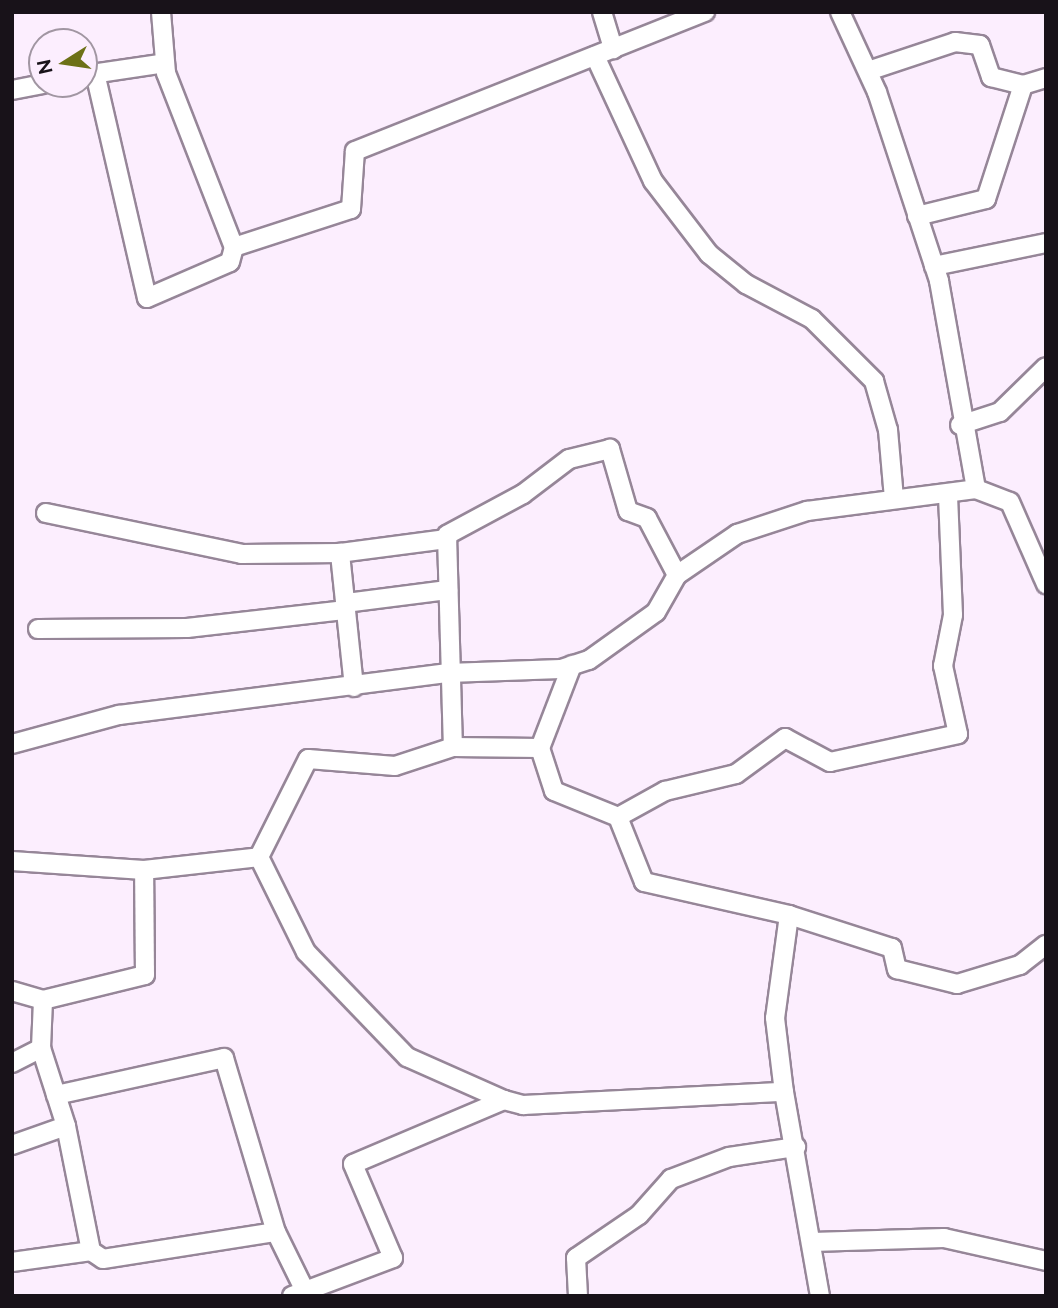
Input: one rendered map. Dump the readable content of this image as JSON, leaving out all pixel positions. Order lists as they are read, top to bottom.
{
  "north": "left"
}
